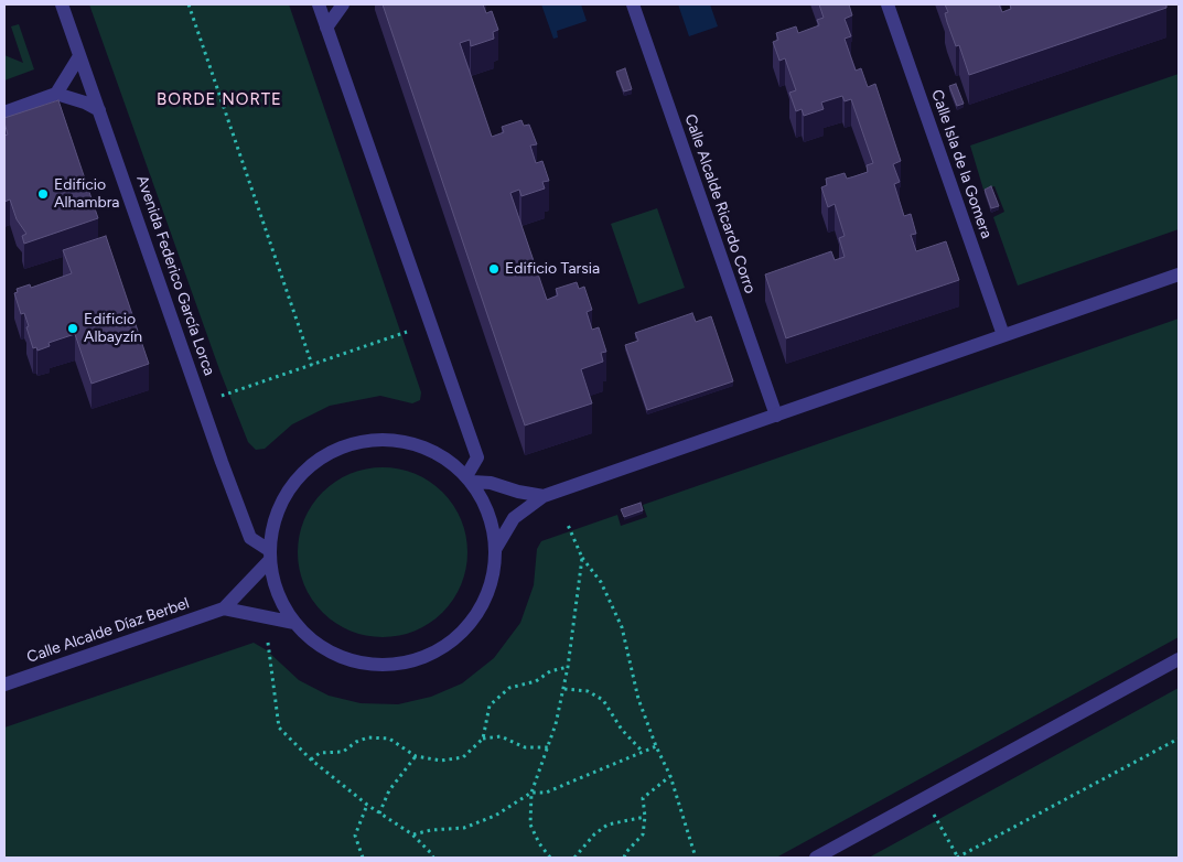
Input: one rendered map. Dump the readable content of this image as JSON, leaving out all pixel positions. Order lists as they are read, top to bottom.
{
  "streets": {
    "street": [
      "Calle Isla de la Gomera",
      "Calle Alcalde Ricardo Corro",
      "Avenida Federico García Lorca",
      "Calle Alcalde Díaz Berbel"
    ]
  },
  "crossings": [
    ["Avenida Federico García Lorca", "Calle Alcalde Díaz Berbel"]
  ],
  "districts": ["BORDE NORTE"],
  "places": ["Edificio Alhambra", "Edificio Tarsia", "Edificio Albayzín"]
}
